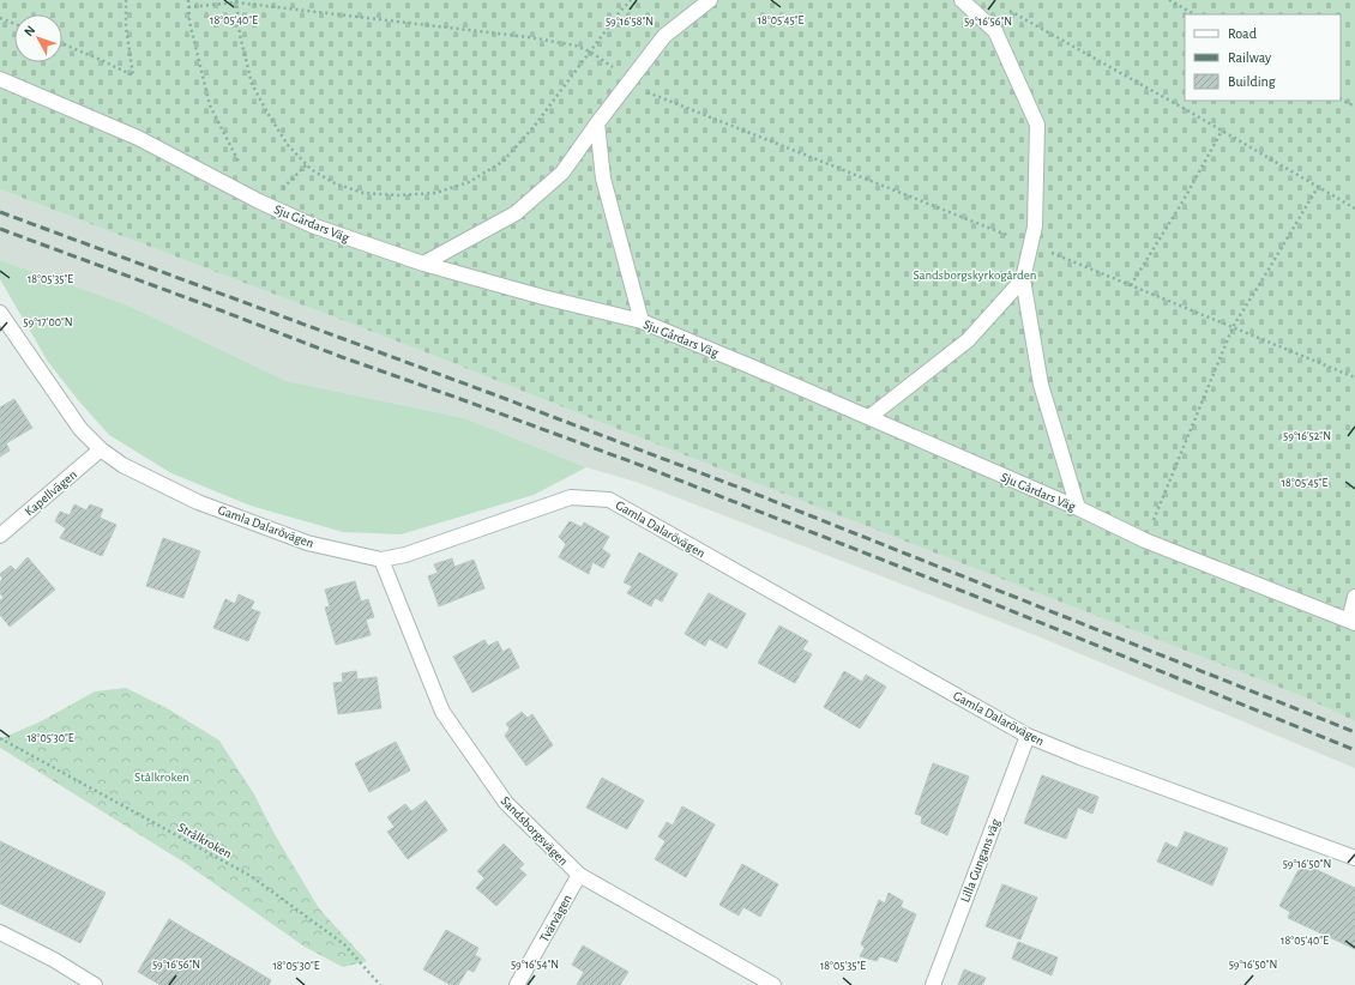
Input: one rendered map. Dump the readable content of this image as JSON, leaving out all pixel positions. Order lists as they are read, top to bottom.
{
  "streets": {
    "street": [
      "Sju Gårdars Väg",
      "Kapellvägen",
      "Gamla Dalarövägen",
      "Sandsborgsvägen",
      "Lilla Gungans väg",
      "Tvärvägen"
    ],
    "path": ["Strålkroken"]
  },
  "crossings": [
    ["Kapellvägen", "Gamla Dalarövägen"],
    ["Gamla Dalarövägen", "Sandsborgsvägen"],
    ["Gamla Dalarövägen", "Lilla Gungans väg"],
    ["Sandsborgsvägen", "Tvärvägen"]
  ],
  "parks": ["Sandsborgskyrkogården", "Stålkroken"],
  "legend": ["Road", "Railway", "Building"],
  "north": "top left",
  "coordinates": [
    "18°05'40\"E",
    "18°05'45\"E",
    "59°16'58\"N",
    "59°16'56\"N",
    "18°05'35\"E",
    "59°17'00\"N",
    "59°16'52\"N",
    "18°05'30\"E",
    "59°16'50\"N",
    "59°16'54\"N"
  ]
}
